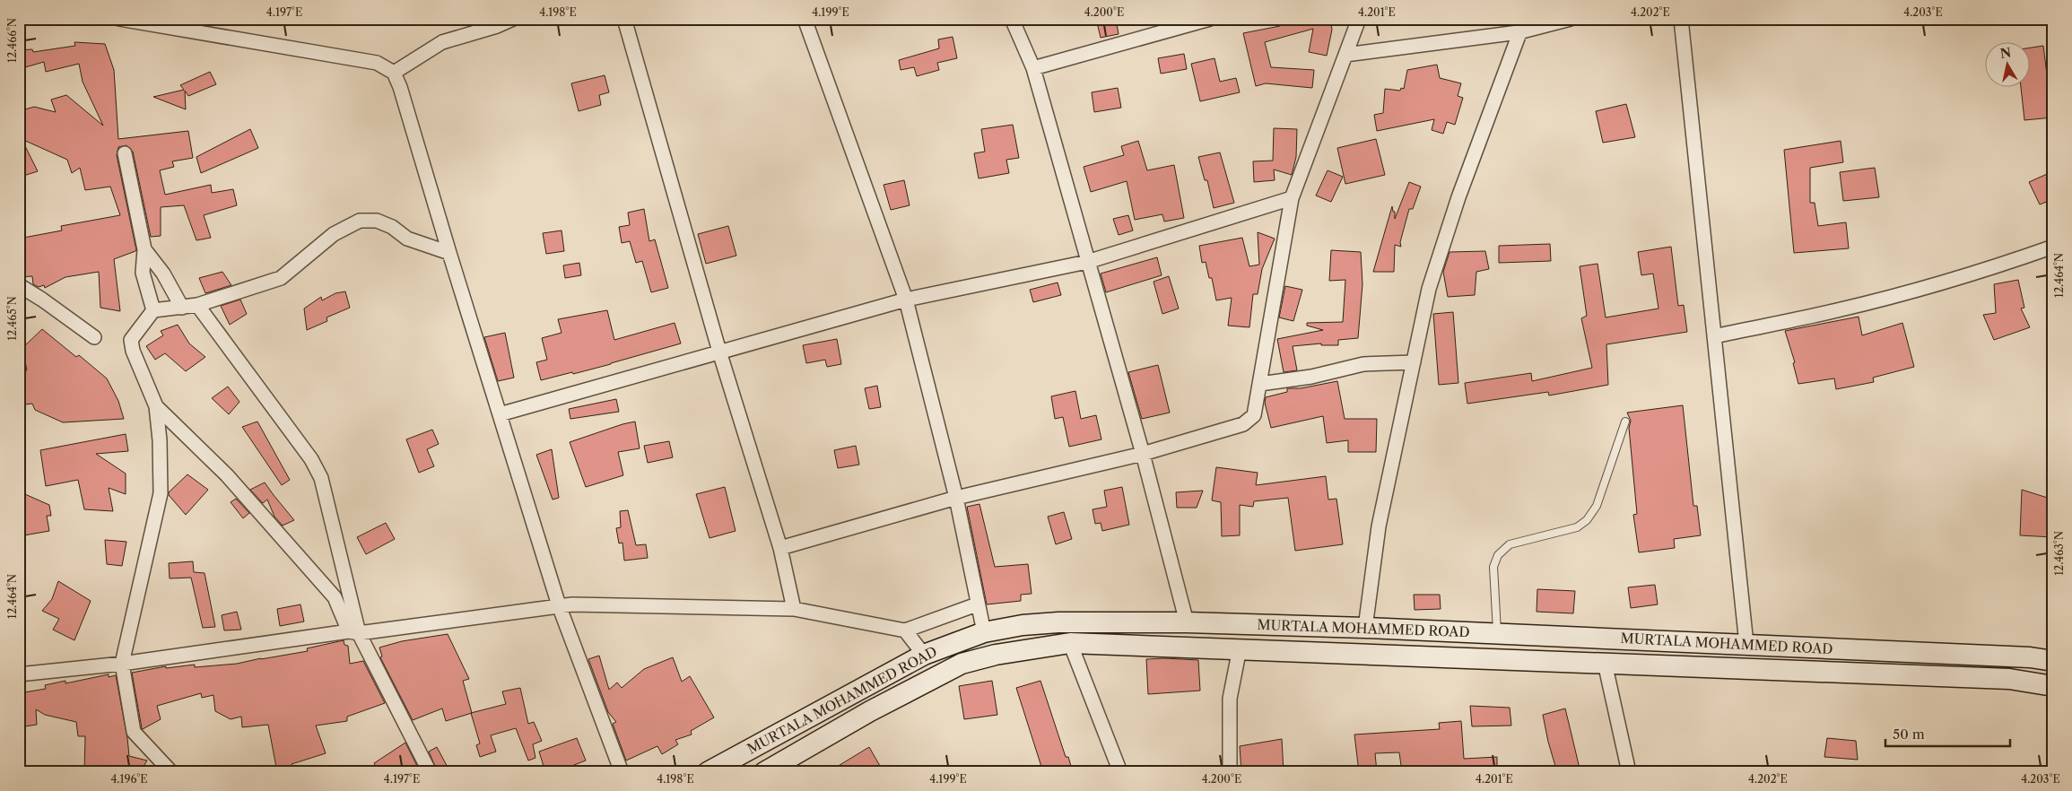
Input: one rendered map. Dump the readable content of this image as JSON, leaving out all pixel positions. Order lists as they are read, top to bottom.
{
  "streets": {
    "main road": ["MURTALA MOHAMMED ROAD"]
  },
  "scale_bar": "50 m",
  "north": "top",
  "coordinates": [
    "4.197°E",
    "4.198°E",
    "4.199°E",
    "4.200°E",
    "4.201°E",
    "4.202°E",
    "4.203°E",
    "12.466°N",
    "12.464°N",
    "12.465°N",
    "12.463°N",
    "4.196°E"
  ]
}
